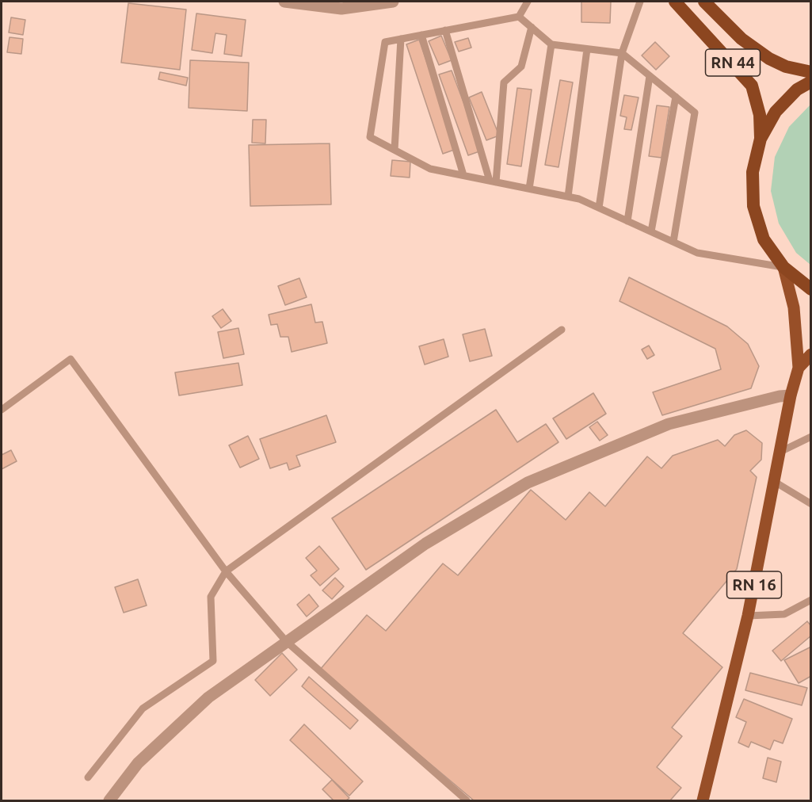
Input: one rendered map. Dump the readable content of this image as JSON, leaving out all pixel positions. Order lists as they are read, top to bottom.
{
  "streets": {
    "highway": ["RN 44"],
    "main road": ["RN 16"]
  }
}
